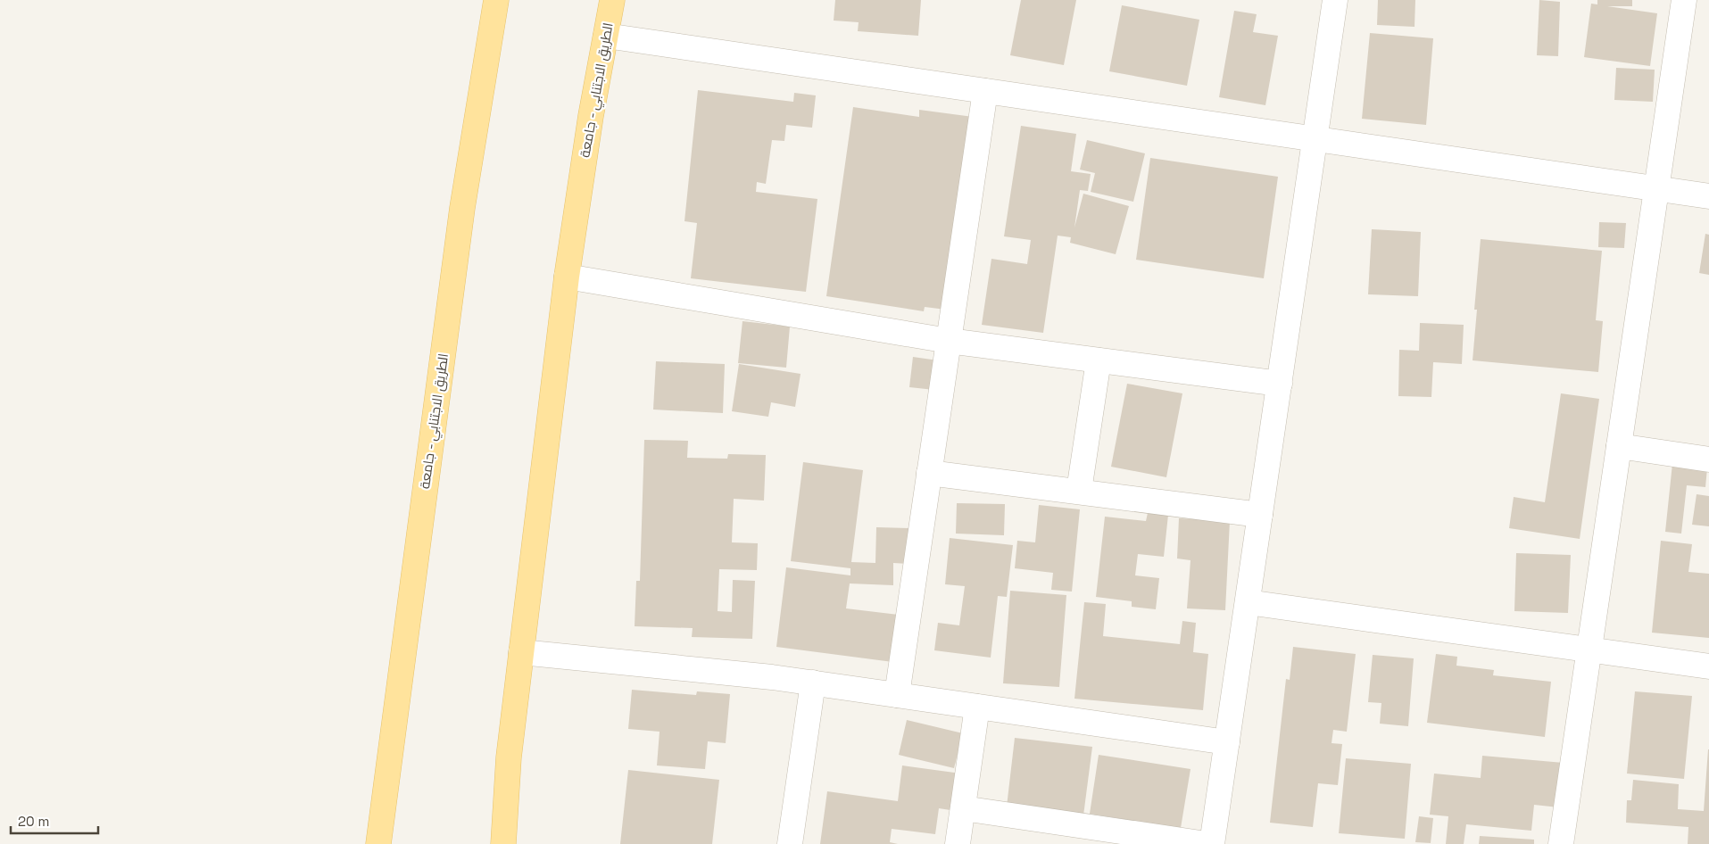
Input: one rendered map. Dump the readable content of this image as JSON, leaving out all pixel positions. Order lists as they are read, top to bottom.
{
  "streets": {
    "main road": ["الطريق الاجتنابي - جامعة"]
  },
  "scale_bar": "20 m"
}
